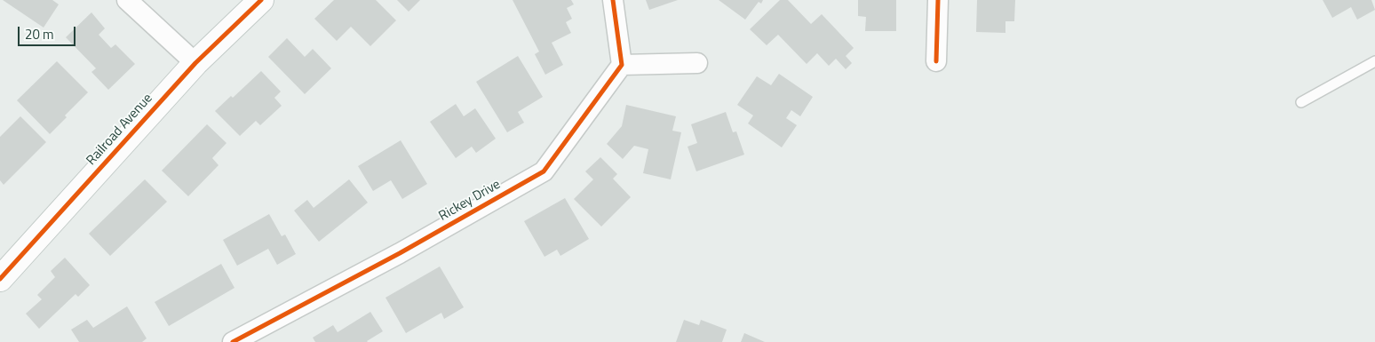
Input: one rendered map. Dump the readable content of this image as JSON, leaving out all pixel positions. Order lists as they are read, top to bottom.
{
  "streets": {
    "street": ["Railroad Avenue", "Rickey Drive"]
  },
  "scale_bar": "20 m"
}
